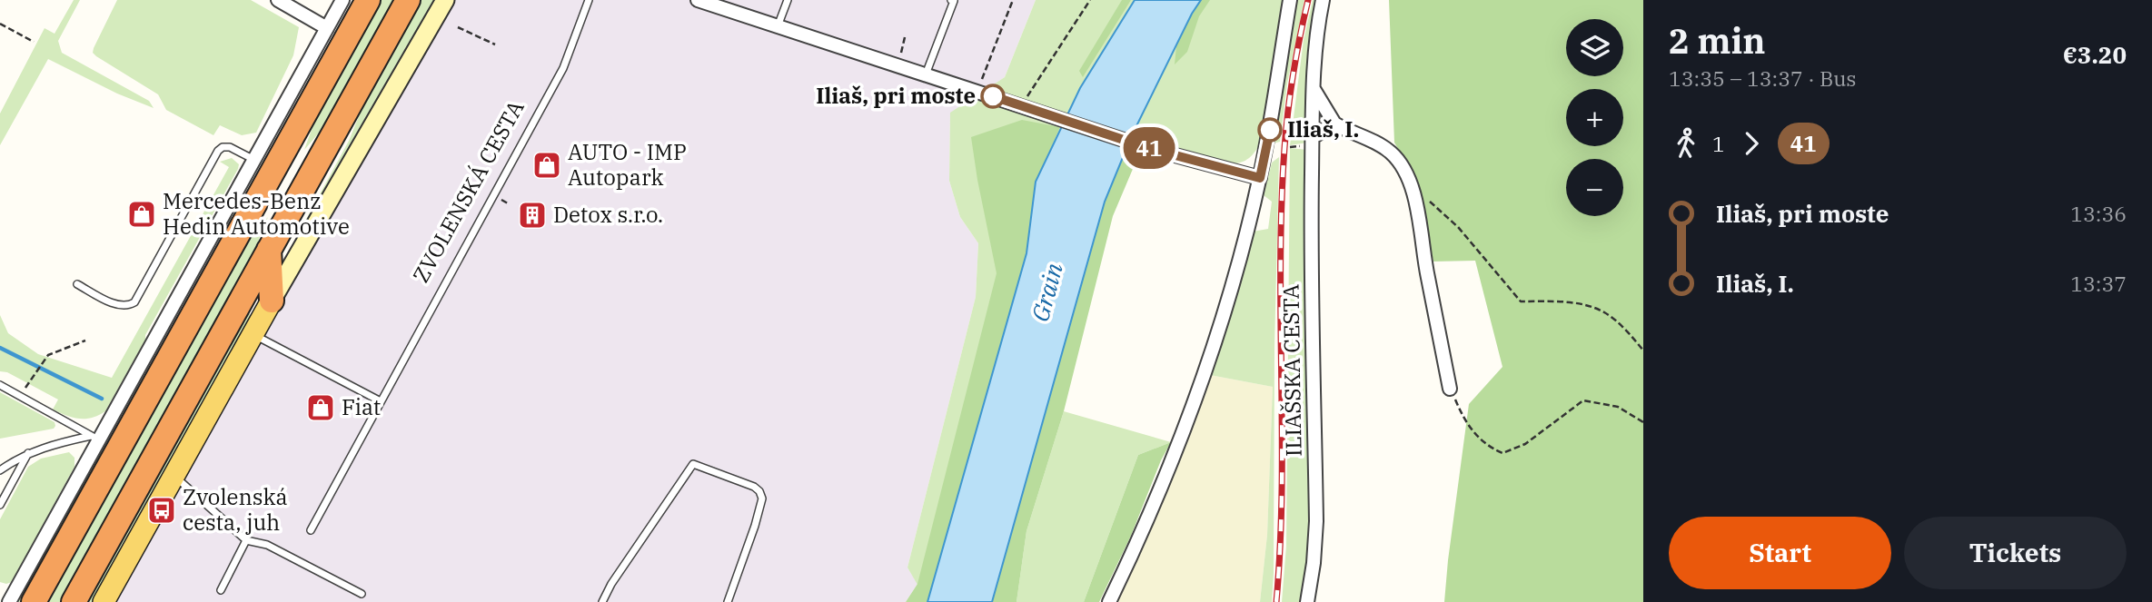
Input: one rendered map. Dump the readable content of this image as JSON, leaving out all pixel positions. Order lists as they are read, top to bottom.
{
  "streets": {
    "street": ["ILIAŠSKA CESTA"],
    "lane": ["ZVOLENSKÁ CESTA"]
  },
  "water": ["Grain"],
  "places": {
    "other": ["Iliaš, pri moste", "Iliaš, I."],
    "shop": ["AUTO - IMP Autopark", "Mercedes-Benz Hedin Automotive", "Fiat"],
    "building": ["Detox s.r.o."],
    "bus stop": ["Zvolenská cesta, juh"]
  },
  "lines": ["bus line 41"],
  "page": {
    "on_map": "41",
    "heading": ["2 min", "13:35 – 13:37 · Bus", "€3.20"],
    "map_buttons": ["+", "−"],
    "legs": ["1", "41"],
    "list": [
      {
        "name": "Iliaš, pri moste",
        "value": "13:36"
      },
      {
        "name": "Iliaš, I.",
        "value": "13:37"
      }
    ],
    "buttons": ["Start", "Tickets"]
  }
}
